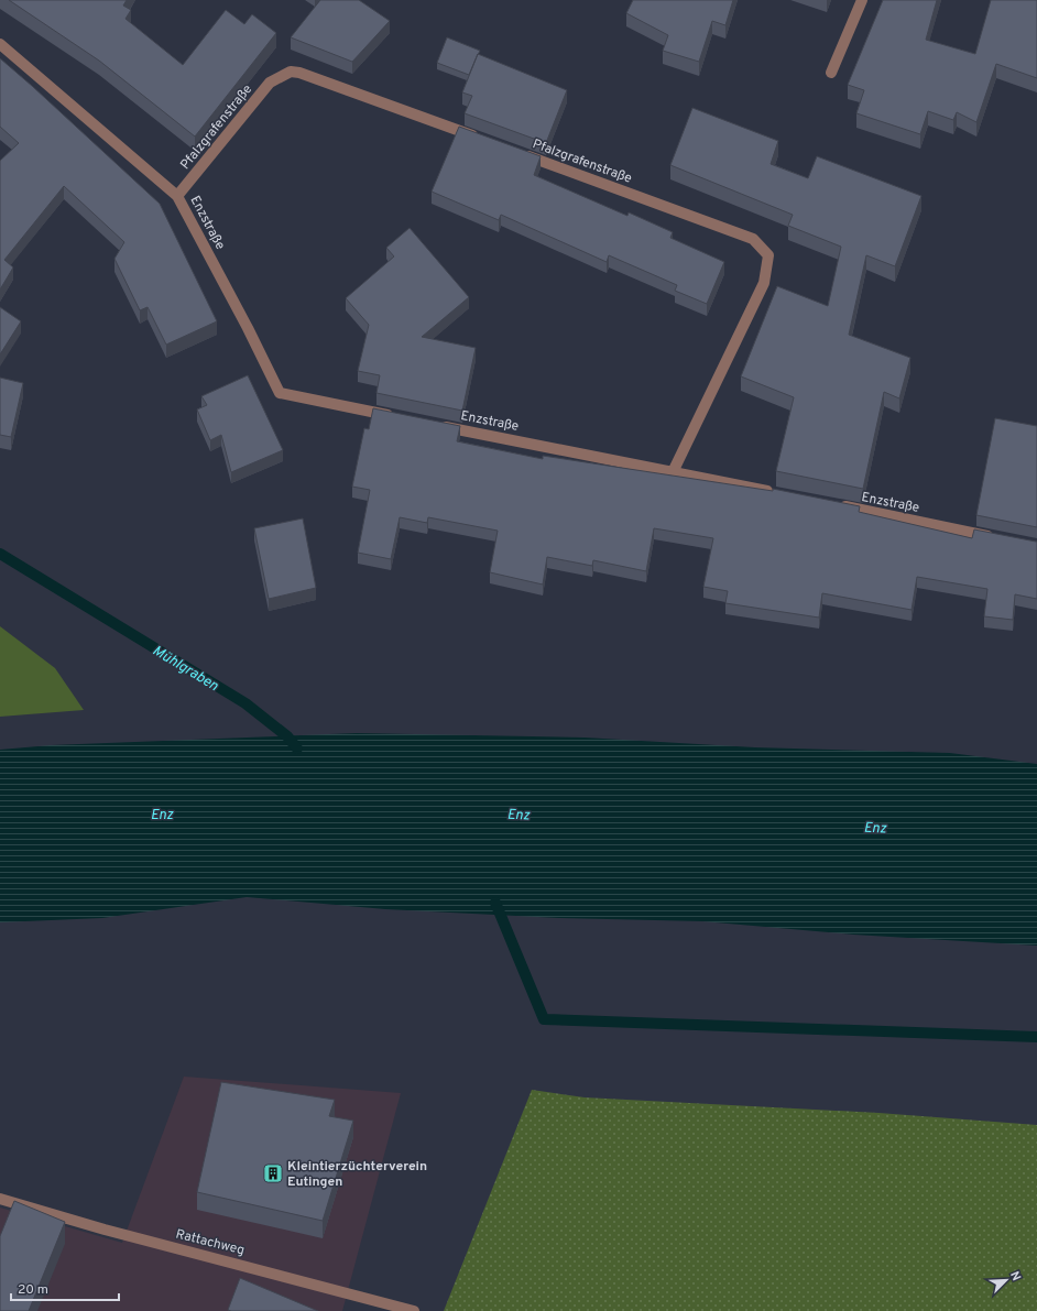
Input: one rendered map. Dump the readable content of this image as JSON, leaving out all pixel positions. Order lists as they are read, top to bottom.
{
  "streets": {
    "street": ["Pfalzgrafenstraße", "Enzstraße", "Rattachweg"]
  },
  "crossings": [
    ["Pfalzgrafenstraße", "Enzstraße"]
  ],
  "water": ["Mühlgraben", "Enz"],
  "places": {
    "building": ["Kleintierzüchterverein Eutingen"]
  },
  "scale_bar": "20 m",
  "north": "top right"
}
